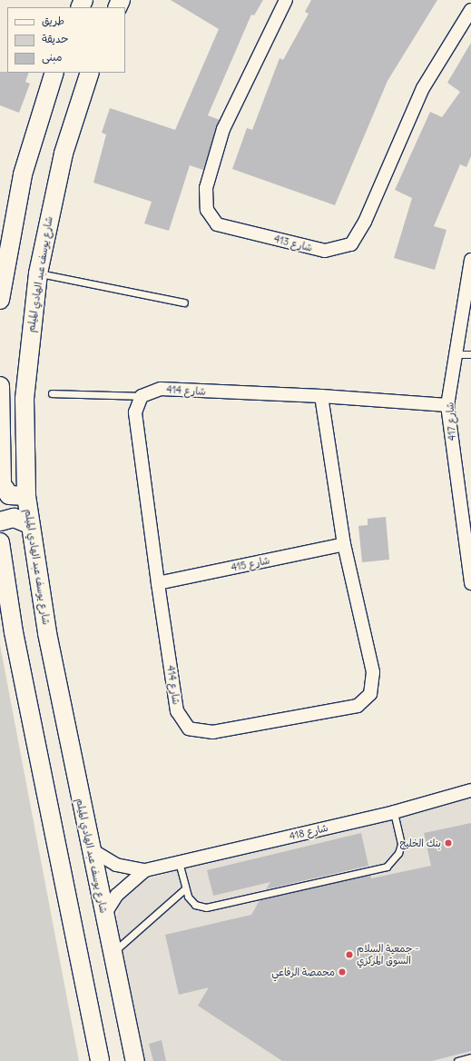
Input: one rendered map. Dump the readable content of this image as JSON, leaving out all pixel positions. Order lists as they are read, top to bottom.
{
  "streets": {
    "street": [
      "شارع 413",
      "شارع يوسف عبد الهادي الميلم",
      "شارع 414",
      "شارع 417",
      "شارع 415",
      "شارع 418"
    ]
  },
  "crossings": [
    ["شارع يوسف عبد الهادي الميلم", "شارع 418"],
    ["شارع 414", "شارع 417"],
    ["شارع 414", "شارع 415"]
  ],
  "places": ["بنك الخليج", "جمعية السلام - السوق المركزي", "محمصة الرفاعي"],
  "legend": ["طريق", "حديقة", "مبنى"]
}
